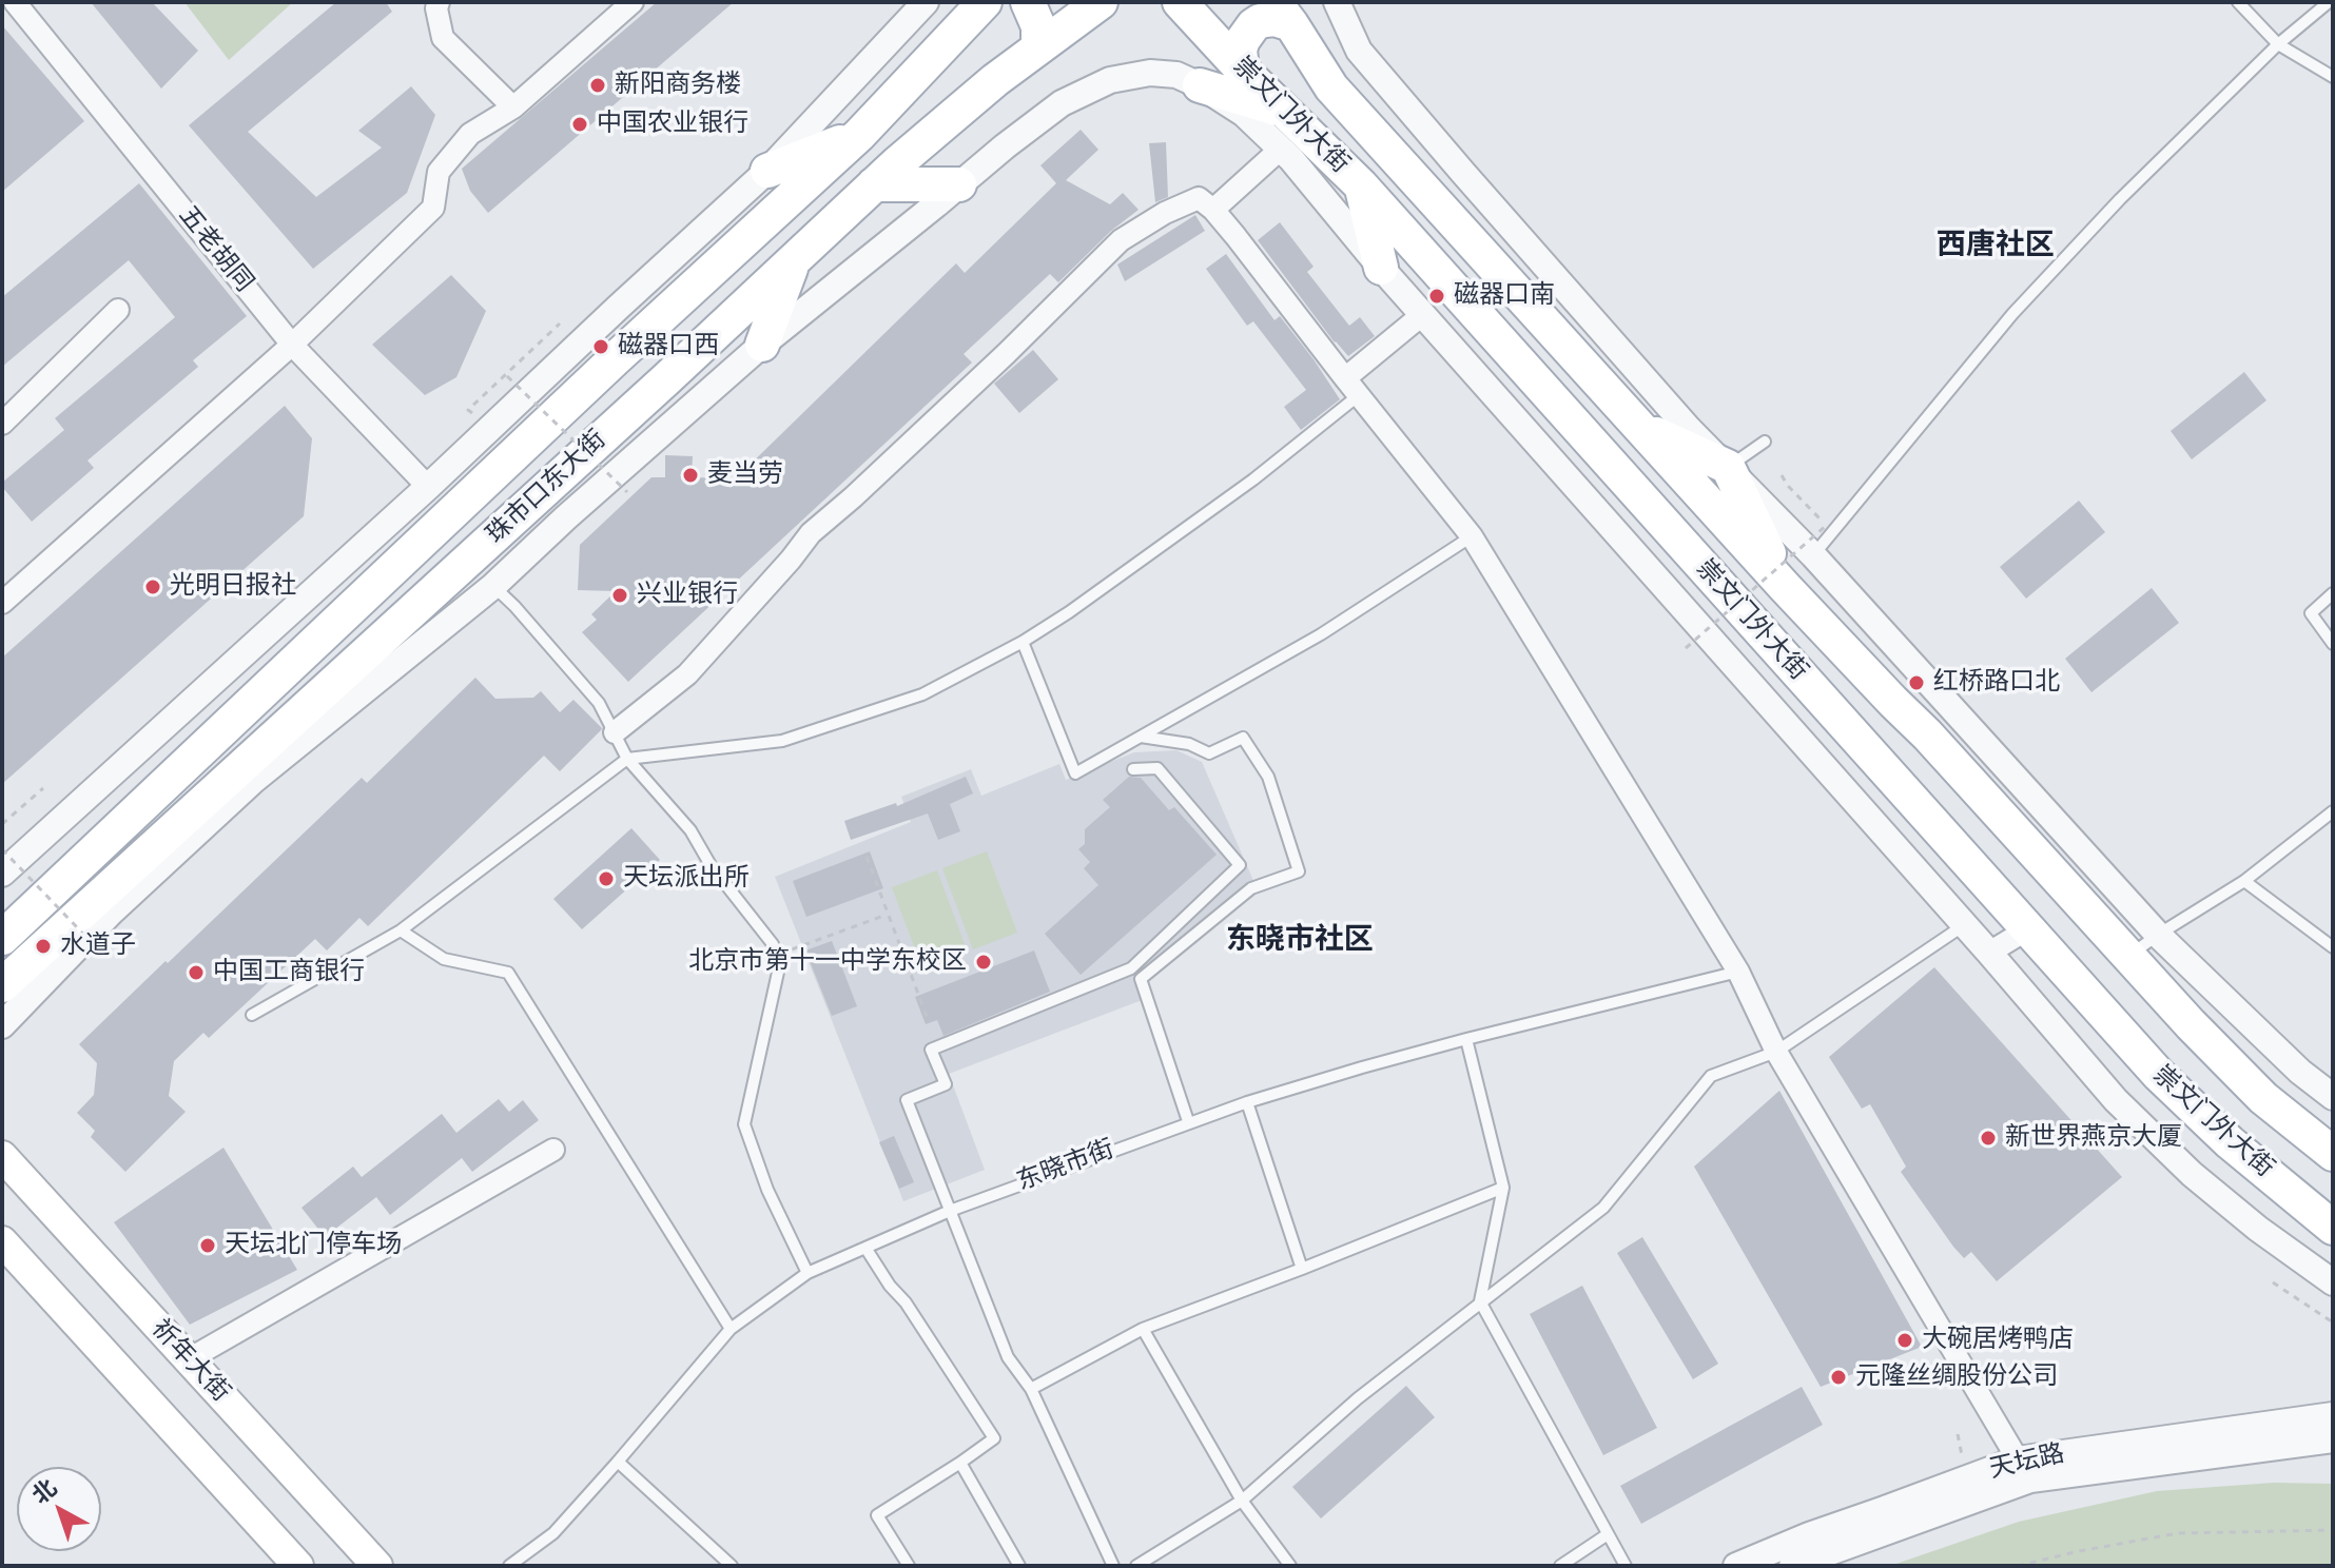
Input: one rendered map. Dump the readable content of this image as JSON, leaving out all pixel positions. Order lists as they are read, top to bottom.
{
  "streets": {
    "main road": ["崇文门外大街", "珠市口东大街", "祈年大街"],
    "street": ["五老胡同", "天坛路"],
    "lane": ["东晓市街"]
  },
  "crossings": [
    ["崇文门外大街", "珠市口东大街"]
  ],
  "districts": ["西唐社区", "东晓市社区"],
  "places": [
    "新阳商务楼",
    "中国农业银行",
    "磁器口南",
    "磁器口西",
    "麦当劳",
    "光明日报社",
    "兴业银行",
    "红桥路口北",
    "天坛派出所",
    "水道子",
    "北京市第十一中学东校区",
    "中国工商银行",
    "新世界燕京大厦",
    "天坛北门停车场",
    "大碗居烤鸭店",
    "元隆丝绸股份公司"
  ],
  "north": "top left"
}
